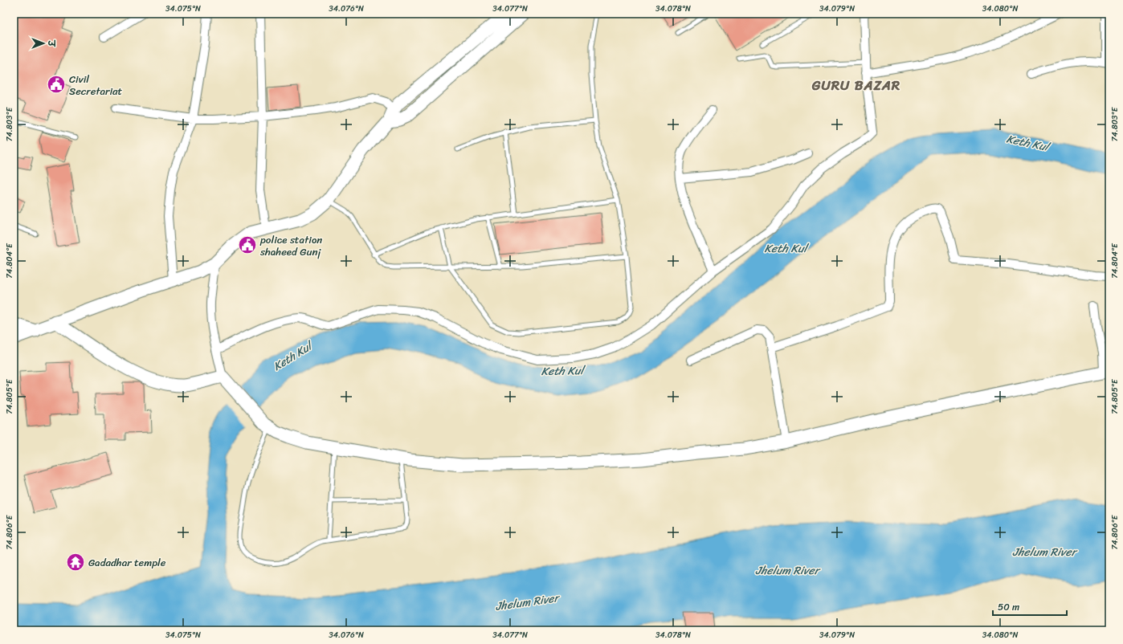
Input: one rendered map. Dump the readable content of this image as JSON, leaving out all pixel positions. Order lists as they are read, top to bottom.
{
  "districts": ["GURU BAZAR"],
  "water": ["Keth Kul", "Jhelum River"],
  "places": {
    "public building": ["Civil Secretariat", "police station shaheed Gunj"],
    "temple": ["Gadadhar temple"]
  },
  "scale_bar": "50 m",
  "north": "right",
  "coordinates": [
    "34.075°N",
    "34.076°N",
    "34.077°N",
    "34.078°N",
    "34.079°N",
    "34.080°N",
    "74.803°E",
    "74.804°E",
    "74.805°E",
    "74.806°E"
  ]
}
